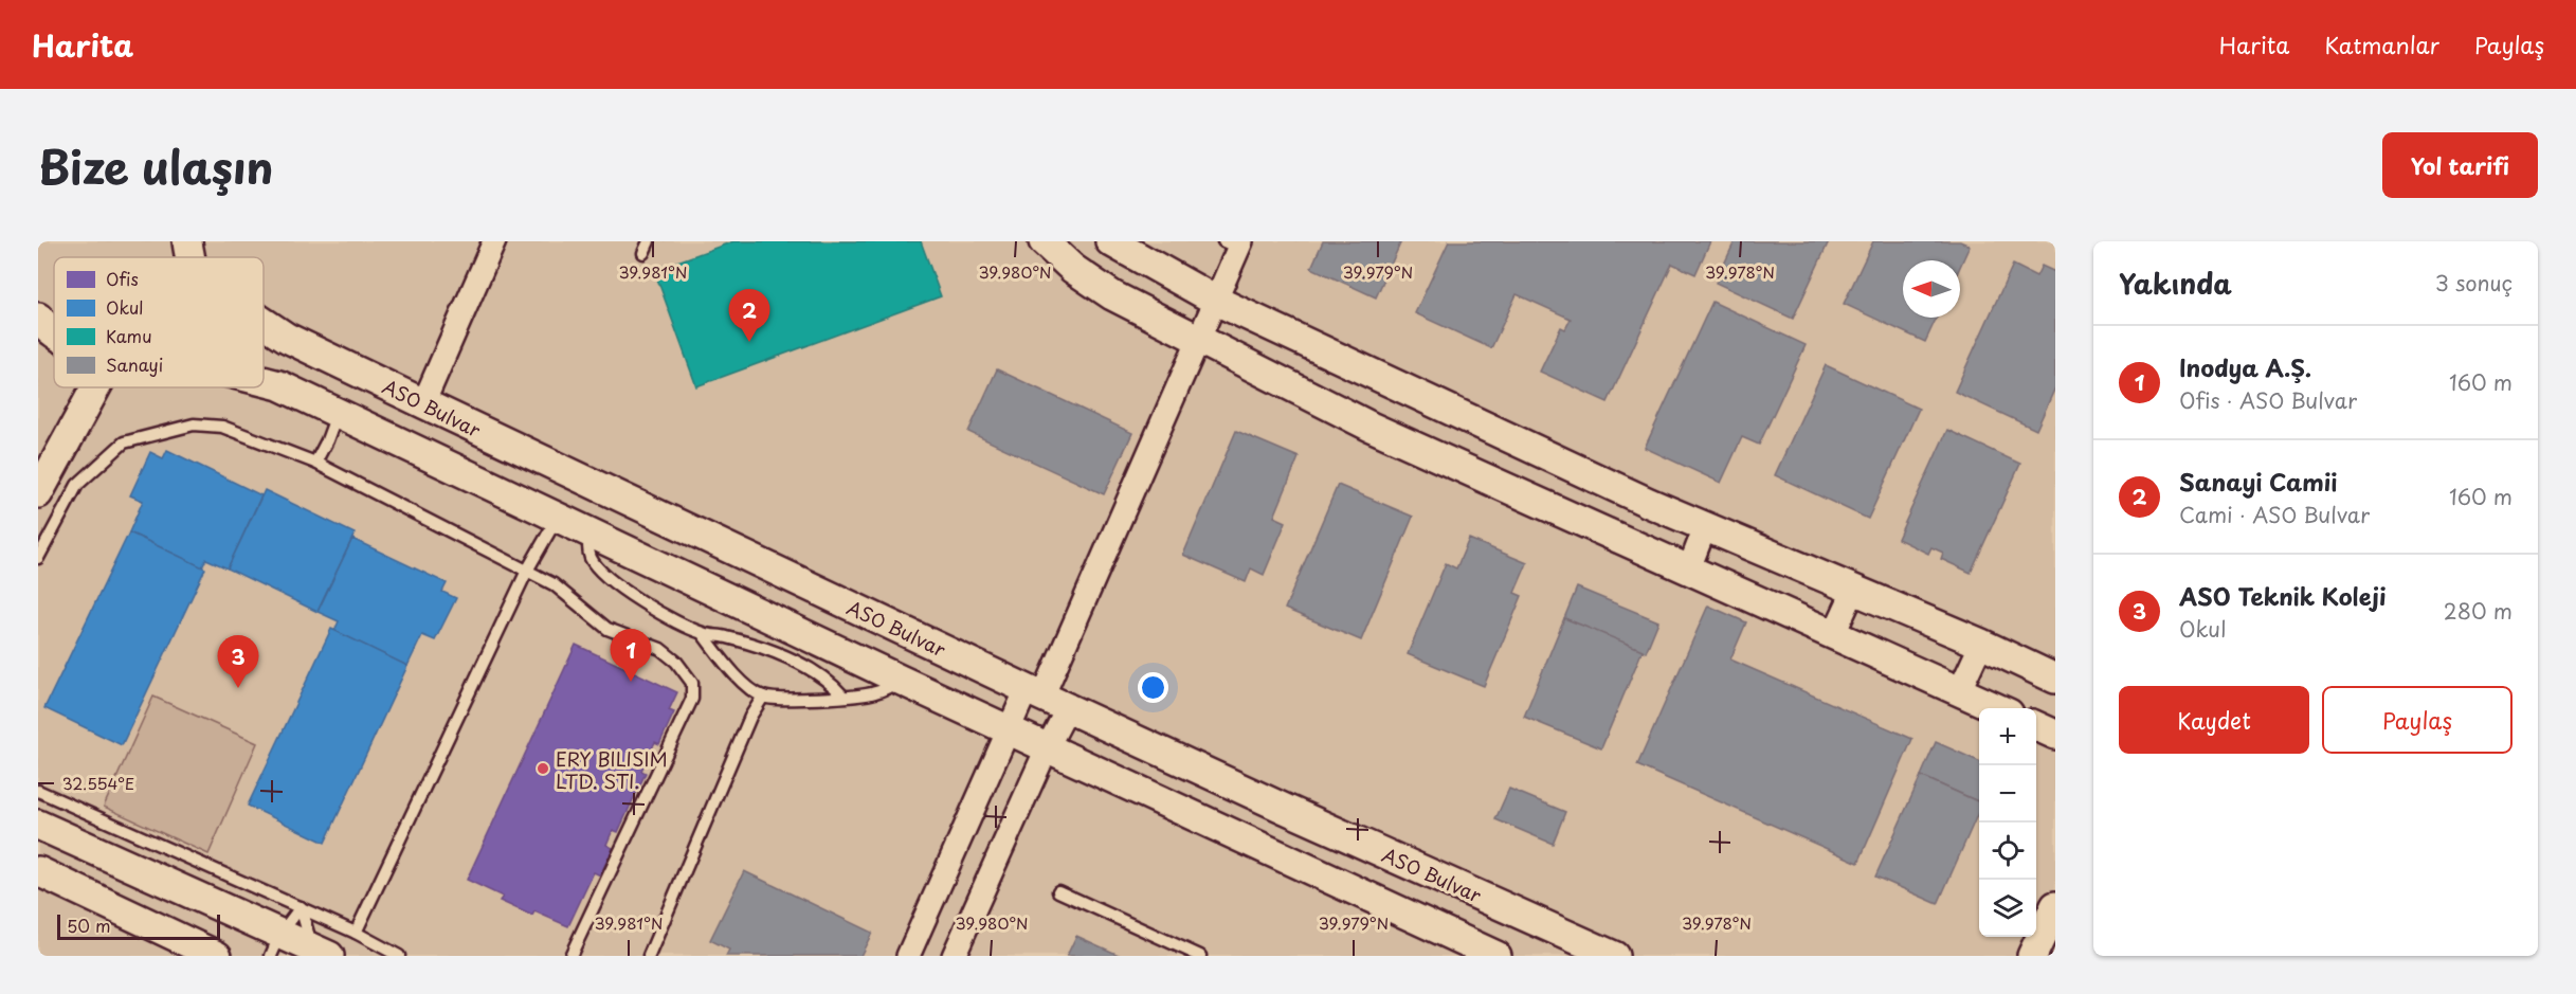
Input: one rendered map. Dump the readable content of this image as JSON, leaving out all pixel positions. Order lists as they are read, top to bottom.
{
  "streets": {
    "street": ["ASO Bulvar"]
  },
  "places": ["ERY BILISIM LTD. STI."],
  "legend": [
    "Ofis",
    "Okul",
    "Kamu",
    "Sanayi"
  ],
  "scale_bar": "50 m",
  "north": "left",
  "page": {
    "header": "Harita",
    "nav": ["Harita", "Katmanlar", "Paylaş"],
    "title": "Bize ulaşın",
    "buttons": [
      "Yol tarifi",
      ["Kaydet", "Paylaş"]
    ],
    "heading": ["Yakında", "3 sonuç"],
    "pins": ["2", "1", "3"],
    "list": [
      {
        "mark": "1",
        "name": "Inodya A.Ş.",
        "note": "Ofis · ASO Bulvar",
        "value": "160 m"
      },
      {
        "mark": "2",
        "name": "Sanayi Camii",
        "note": "Cami · ASO Bulvar",
        "value": "160 m"
      },
      {
        "mark": "3",
        "name": "ASO Teknik Koleji",
        "note": "Okul",
        "value": "280 m"
      }
    ],
    "map_buttons": ["+", "−"],
    "scale": "50 m"
  },
  "coordinates": [
    "39.981°N",
    "39.980°N",
    "39.979°N",
    "39.978°N",
    "32.554°E"
  ]
}
